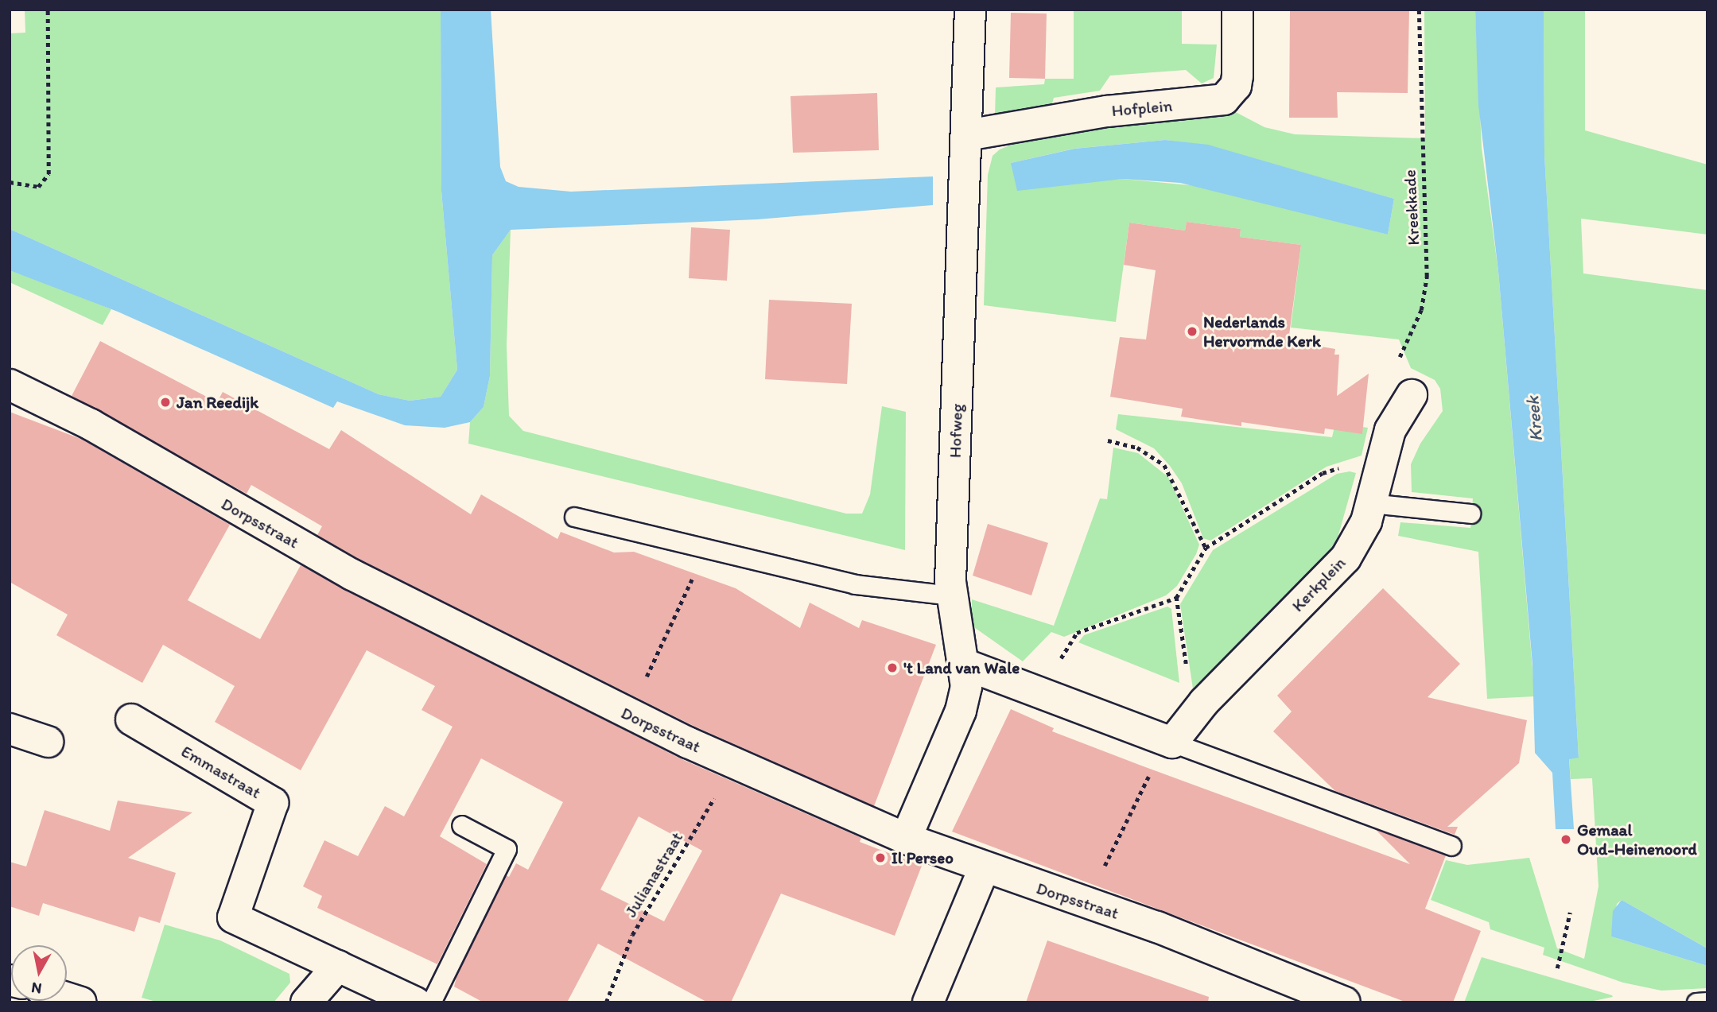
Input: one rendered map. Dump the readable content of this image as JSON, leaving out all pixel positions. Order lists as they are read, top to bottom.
{
  "streets": {
    "street": [
      "Hofplein",
      "Hofweg",
      "Dorpsstraat",
      "Kerkplein",
      "Emmastraat"
    ],
    "path": ["Kreekkade", "Julianastraat"]
  },
  "crossings": [
    ["Hofplein", "Hofweg"],
    ["Kreekkade", "Kerkplein"],
    ["Hofweg", "Dorpsstraat"],
    ["Dorpsstraat", "Julianastraat"]
  ],
  "water": ["Kreek"],
  "places": [
    "Nederlands Hervormde Kerk",
    "Jan Reedijk",
    "'t Land van Wale",
    "Gemaal Oud-Heinenoord",
    "Il Perseo"
  ],
  "north": "bottom"
}
